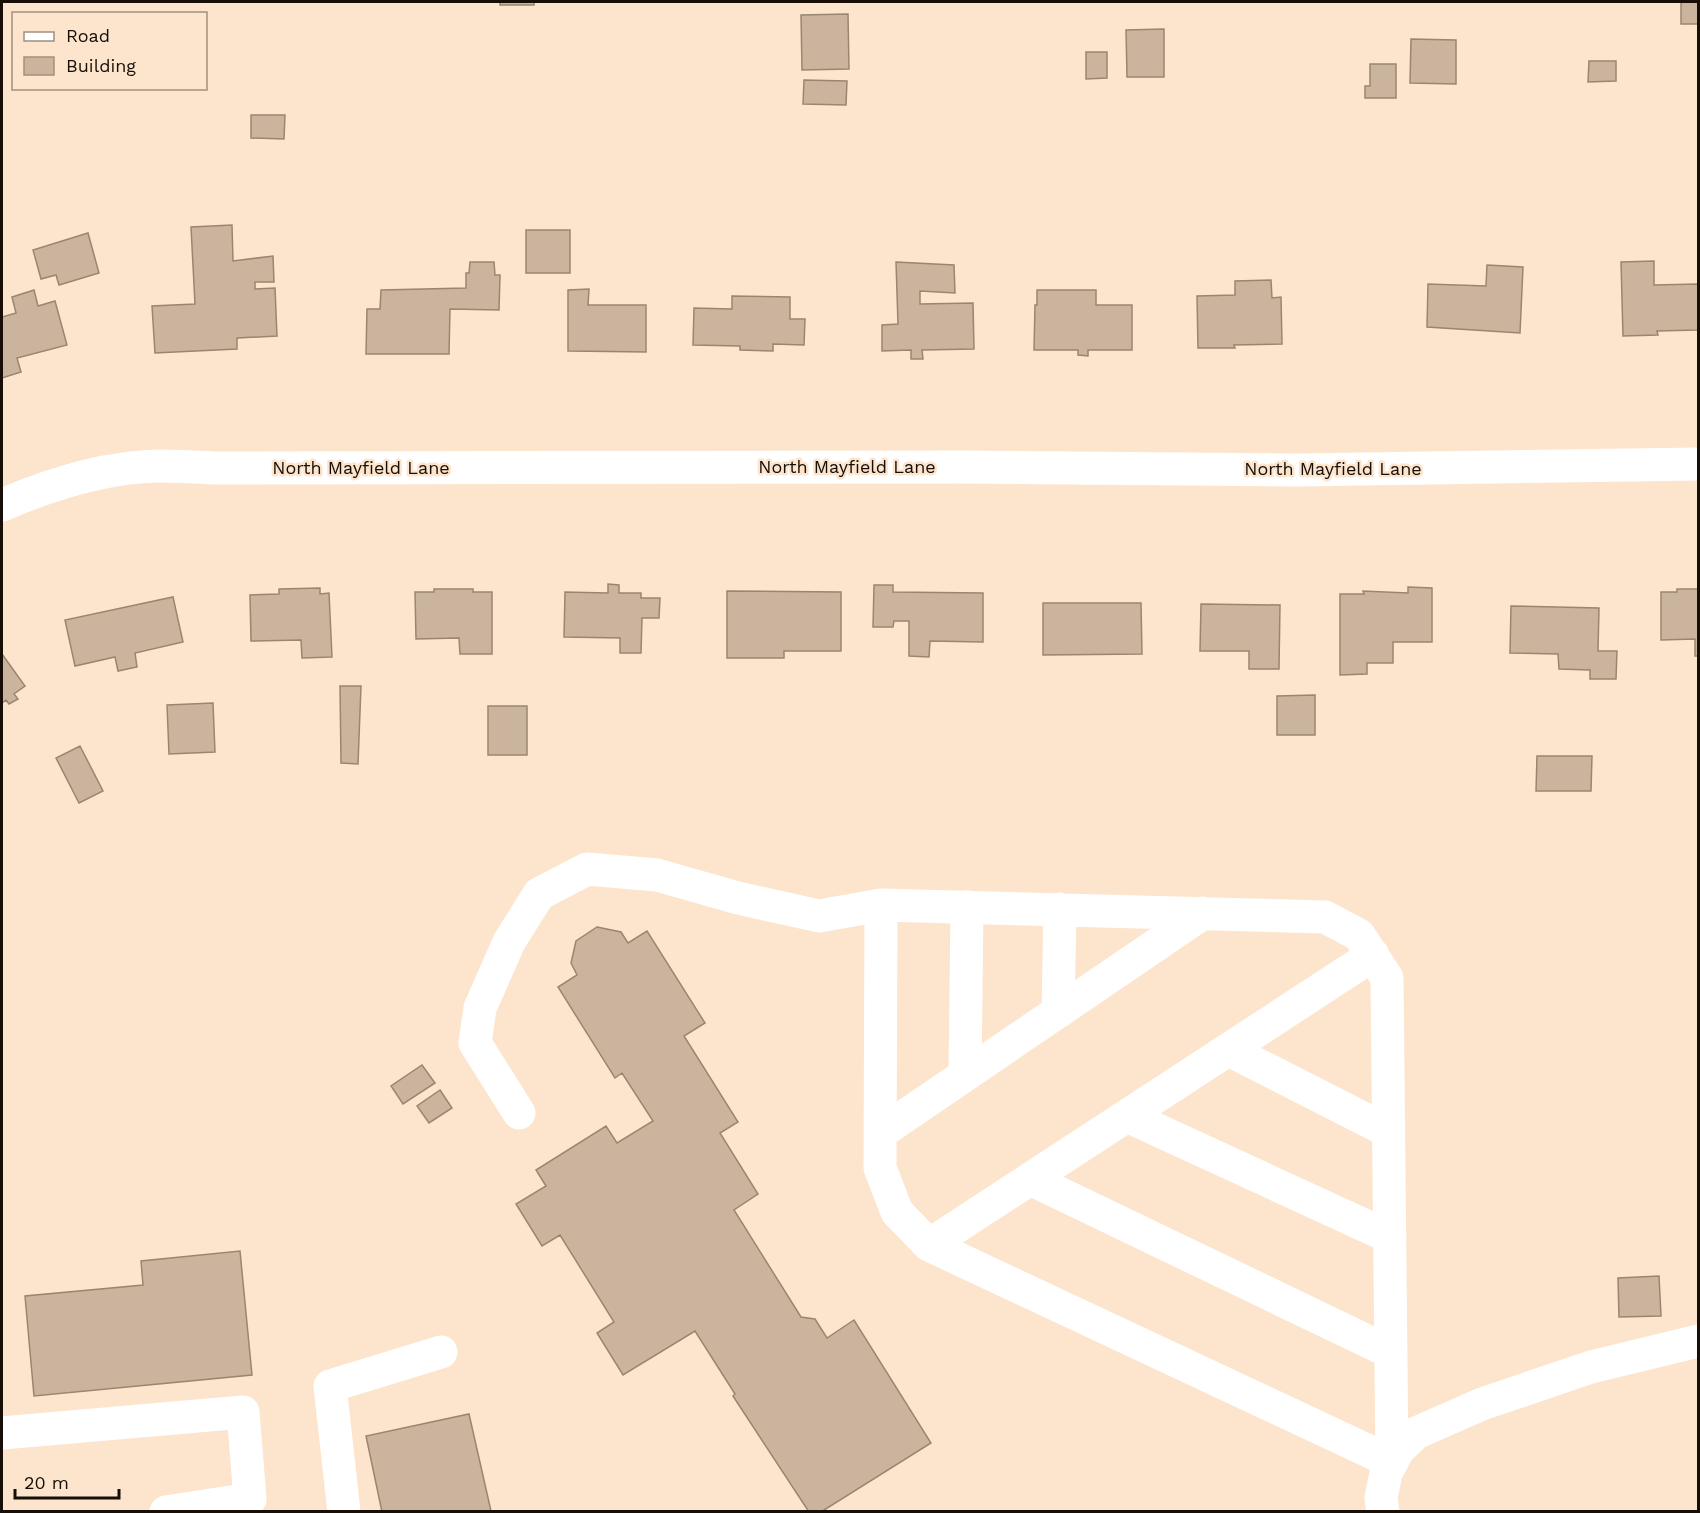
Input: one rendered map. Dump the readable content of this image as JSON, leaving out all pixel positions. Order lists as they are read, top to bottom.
{
  "streets": {
    "street": ["North Mayfield Lane"]
  },
  "legend": ["Road", "Building"],
  "scale_bar": "20 m"
}
